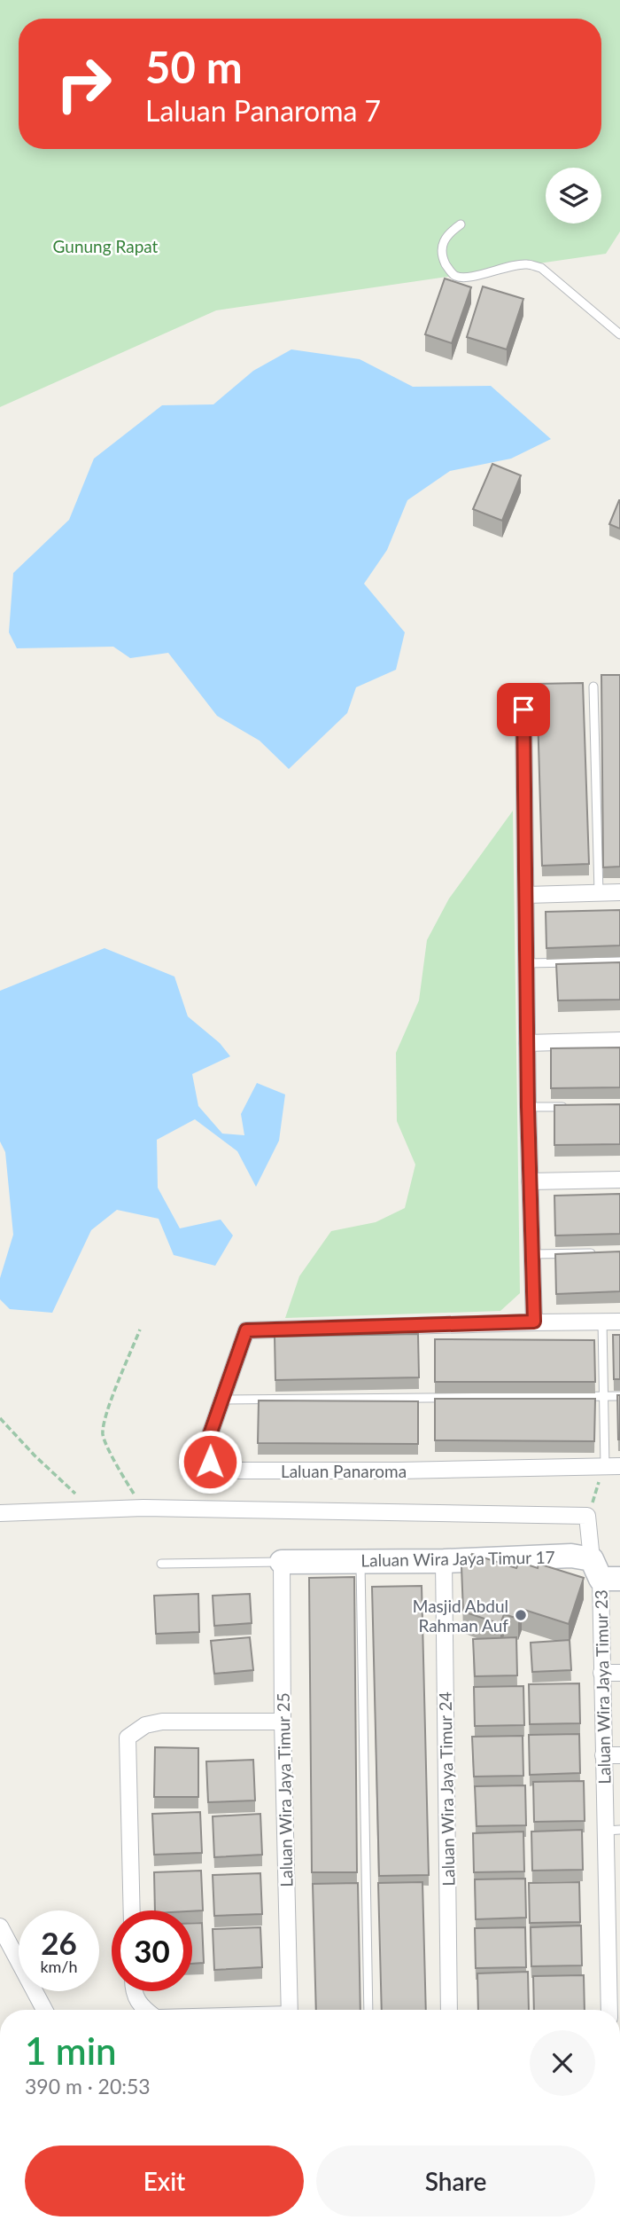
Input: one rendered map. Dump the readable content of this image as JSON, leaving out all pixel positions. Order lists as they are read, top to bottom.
{
  "streets": {
    "street": [
      "Laluan Panaroma",
      "Laluan Wira Jaya Timur 17",
      "Laluan Wira Jaya Timur 23",
      "Laluan Wira Jaya Timur 24",
      "Laluan Wira Jaya Timur 25"
    ]
  },
  "crossings": [
    ["Laluan Wira Jaya Timur 17", "Laluan Wira Jaya Timur 23"],
    ["Laluan Wira Jaya Timur 17", "Laluan Wira Jaya Timur 24"],
    ["Laluan Wira Jaya Timur 17", "Laluan Wira Jaya Timur 25"]
  ],
  "parks": ["Gunung Rapat"],
  "places": ["Masjid Abdul Rahman Auf"],
  "page": {
    "turn": ["50 m", "Laluan Panaroma 7"],
    "speed": "26 km/h",
    "limit": "30",
    "heading": ["1 min", "390 m · 20:53"],
    "buttons": ["Exit", "Share"]
  }
}
